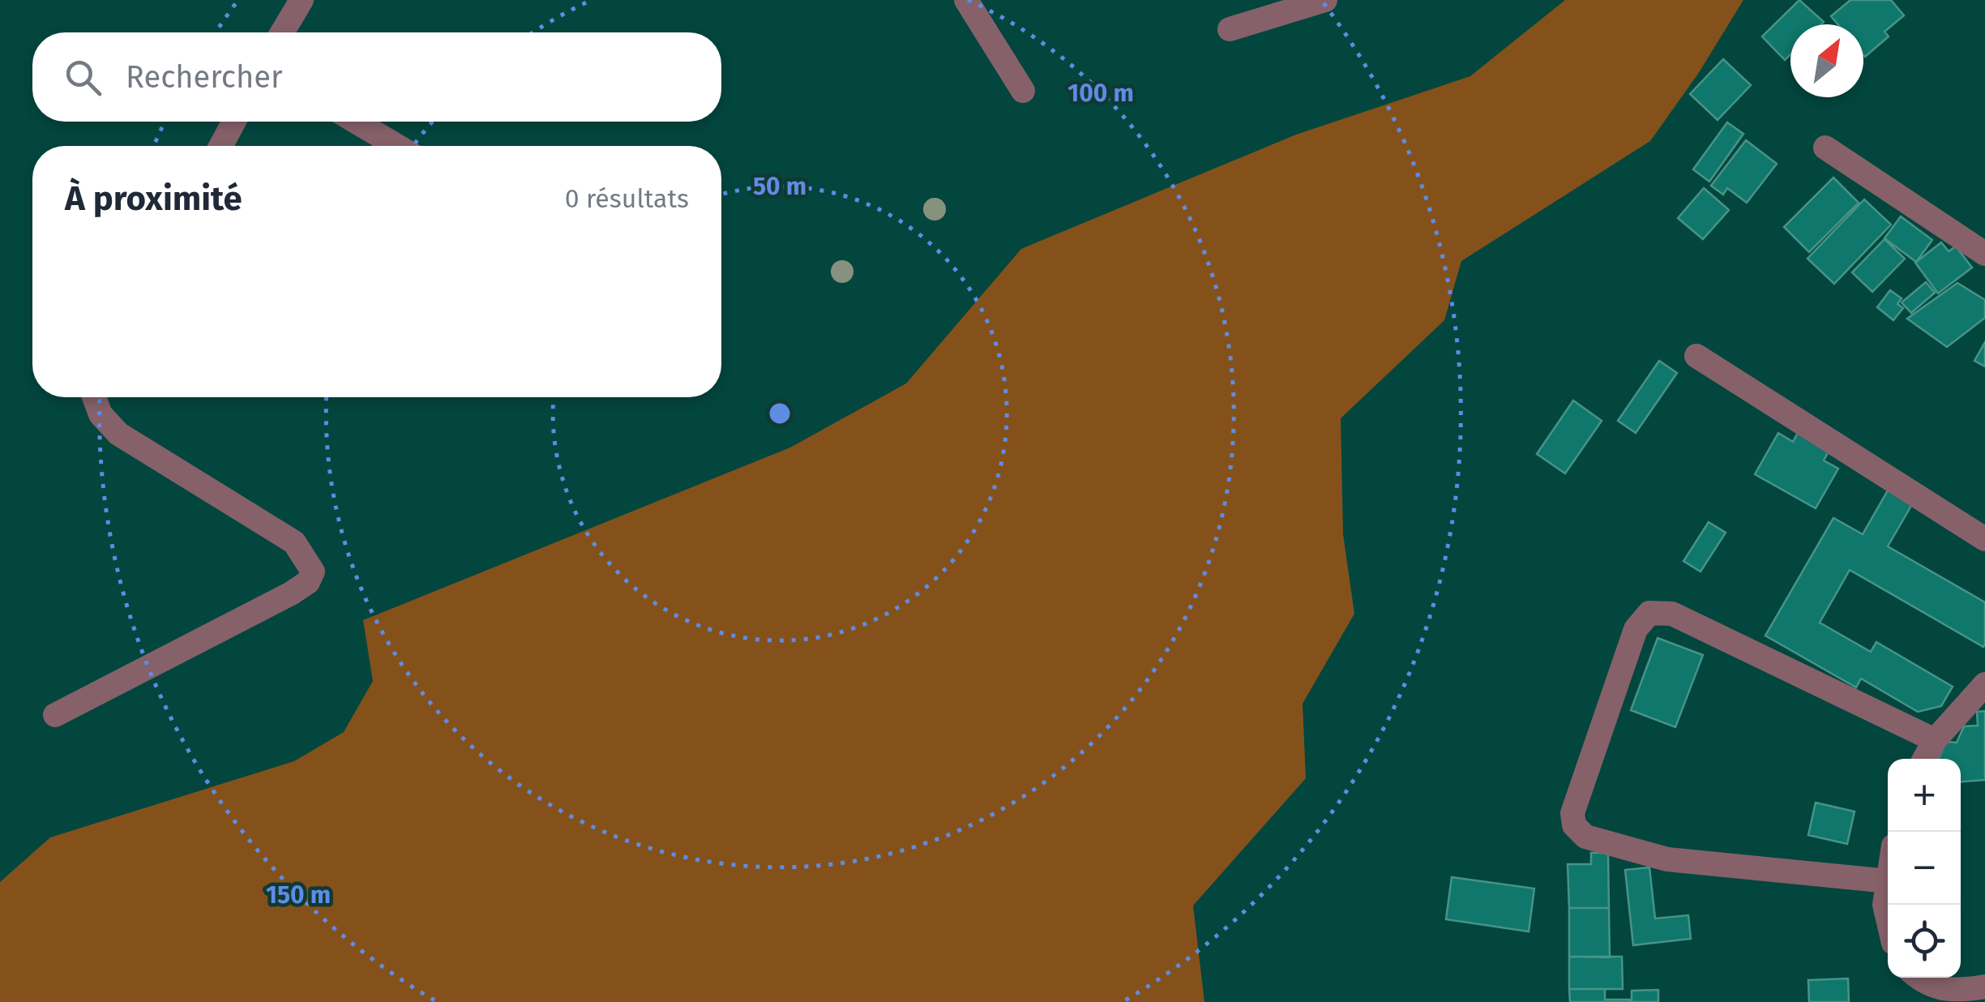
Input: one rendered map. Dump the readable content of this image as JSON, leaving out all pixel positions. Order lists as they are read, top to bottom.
{
  "north": "top right",
  "page": {
    "search": "Rechercher",
    "heading": ["À proximité", "0 résultats"],
    "map_buttons": ["+", "−"]
  },
  "rings": ["100 m", "50 m", "150 m"]
}
